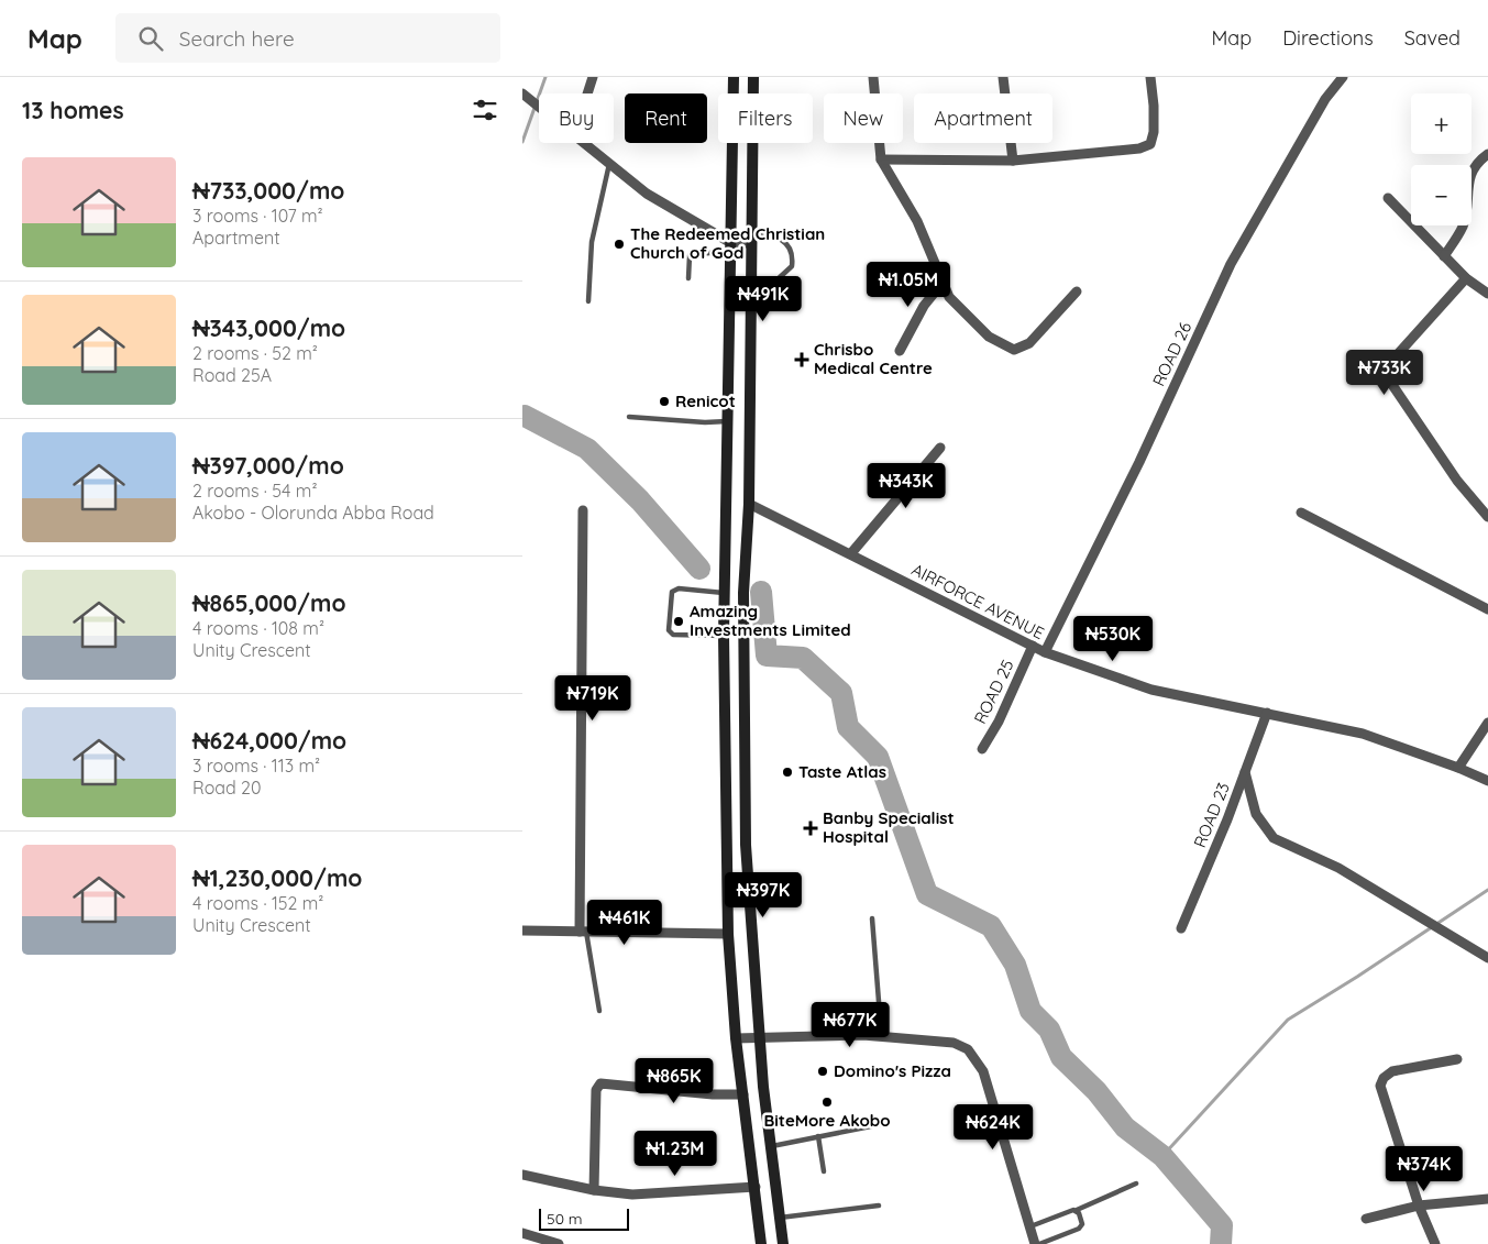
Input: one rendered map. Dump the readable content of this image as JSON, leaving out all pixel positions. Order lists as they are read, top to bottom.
{
  "streets": {
    "street": [
      "ROAD 26",
      "AIRFORCE AVENUE",
      "ROAD 25",
      "ROAD 23"
    ]
  },
  "crossings": [
    ["ROAD 26", "AIRFORCE AVENUE"],
    ["AIRFORCE AVENUE", "ROAD 25"],
    ["AIRFORCE AVENUE", "ROAD 23"]
  ],
  "places": {
    "other": [
      "The Redeemed Christian Church of God",
      "Renicot",
      "Amazing Investments Limited",
      "Taste Atlas",
      "Domino's Pizza",
      "BiteMore Akobo"
    ],
    "health": ["Chrisbo Medical Centre", "Banby Specialist Hospital"]
  },
  "scale_bar": "50 m",
  "page": {
    "header": "Map",
    "search": "Search here",
    "nav": ["Map", "Directions", "Saved"],
    "heading": "13 homes",
    "map_buttons": ["+", "−"],
    "chip": [
      "Buy",
      "Rent",
      "Filters",
      "New",
      "Apartment"
    ],
    "list": [
      {
        "name": "₦733,000/mo",
        "note": "3 rooms · 107 m² · Apartment"
      },
      {
        "name": "₦343,000/mo",
        "note": "2 rooms · 52 m² · Road 25A"
      },
      {
        "name": "₦397,000/mo",
        "note": "2 rooms · 54 m² · Akobo - Olorunda Abba Road"
      },
      {
        "name": "₦865,000/mo",
        "note": "4 rooms · 108 m² · Unity Crescent"
      },
      {
        "name": "₦624,000/mo",
        "note": "3 rooms · 113 m² · Road 20"
      },
      {
        "name": "₦1,230,000/mo",
        "note": "4 rooms · 152 m² · Unity Crescent"
      }
    ],
    "price": [
      "₦1.05M",
      "₦491K",
      "₦733K",
      "₦343K",
      "₦530K",
      "₦719K",
      "₦397K",
      "₦461K",
      "₦677K",
      "₦865K",
      "₦624K",
      "₦1.23M",
      "₦374K"
    ],
    "scale": "50 m"
  }
}
